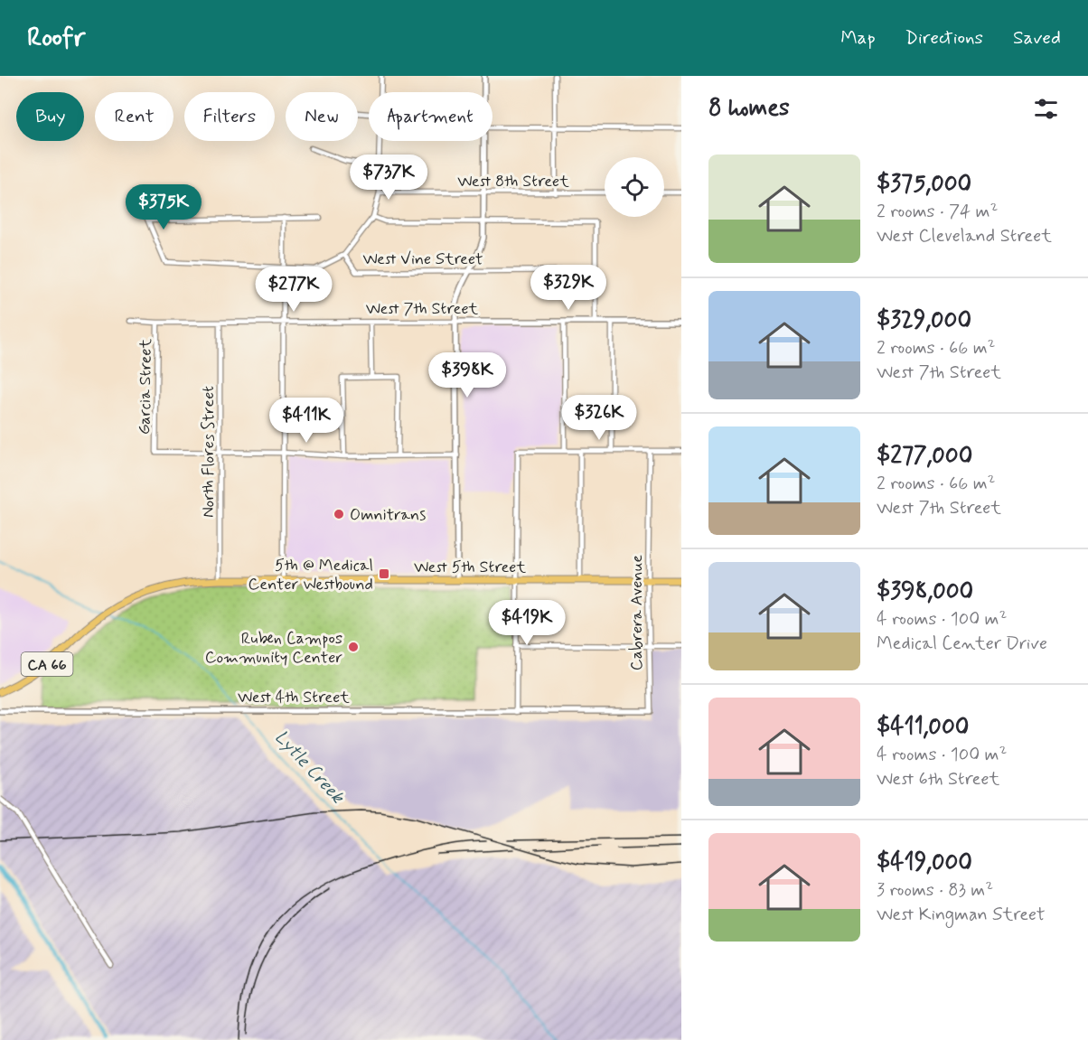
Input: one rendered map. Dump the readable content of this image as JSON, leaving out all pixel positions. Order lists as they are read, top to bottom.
{
  "streets": {
    "main road": ["West 5th Street", "CA 66"],
    "street": [
      "West 8th Street",
      "West Vine Street",
      "West 7th Street",
      "Garcia Street",
      "North Flores Street",
      "Cabrera Avenue",
      "West 4th Street"
    ]
  },
  "crossings": [
    ["West 7th Street", "Garcia Street"],
    ["West 7th Street", "North Flores Street"],
    ["Garcia Street", "North Flores Street"],
    ["North Flores Street", "West 5th Street"],
    ["West 5th Street", "Cabrera Avenue"],
    ["Cabrera Avenue", "West 4th Street"]
  ],
  "water": ["Lytle Creek"],
  "places": {
    "other": ["Omnitrans", "Ruben Campos Community Center"],
    "transit": ["5th @ Medical Center Westbound"]
  },
  "page": {
    "header": "Roofr",
    "nav": ["Map", "Directions", "Saved"],
    "heading": "8 homes",
    "chip": [
      "Buy",
      "Rent",
      "Filters",
      "New",
      "Apartment"
    ],
    "list": [
      {
        "name": "$375,000",
        "note": "2 rooms · 74 m² · West Cleveland Street"
      },
      {
        "name": "$329,000",
        "note": "2 rooms · 66 m² · West 7th Street"
      },
      {
        "name": "$277,000",
        "note": "2 rooms · 66 m² · West 7th Street"
      },
      {
        "name": "$398,000",
        "note": "4 rooms · 100 m² · Medical Center Drive"
      },
      {
        "name": "$411,000",
        "note": "4 rooms · 100 m² · West 6th Street"
      },
      {
        "name": "$419,000",
        "note": "3 rooms · 83 m² · West Kingman Street"
      }
    ],
    "price": [
      "$737K",
      "$375K",
      "$329K",
      "$277K",
      "$398K",
      "$326K",
      "$411K",
      "$419K"
    ]
  }
}
